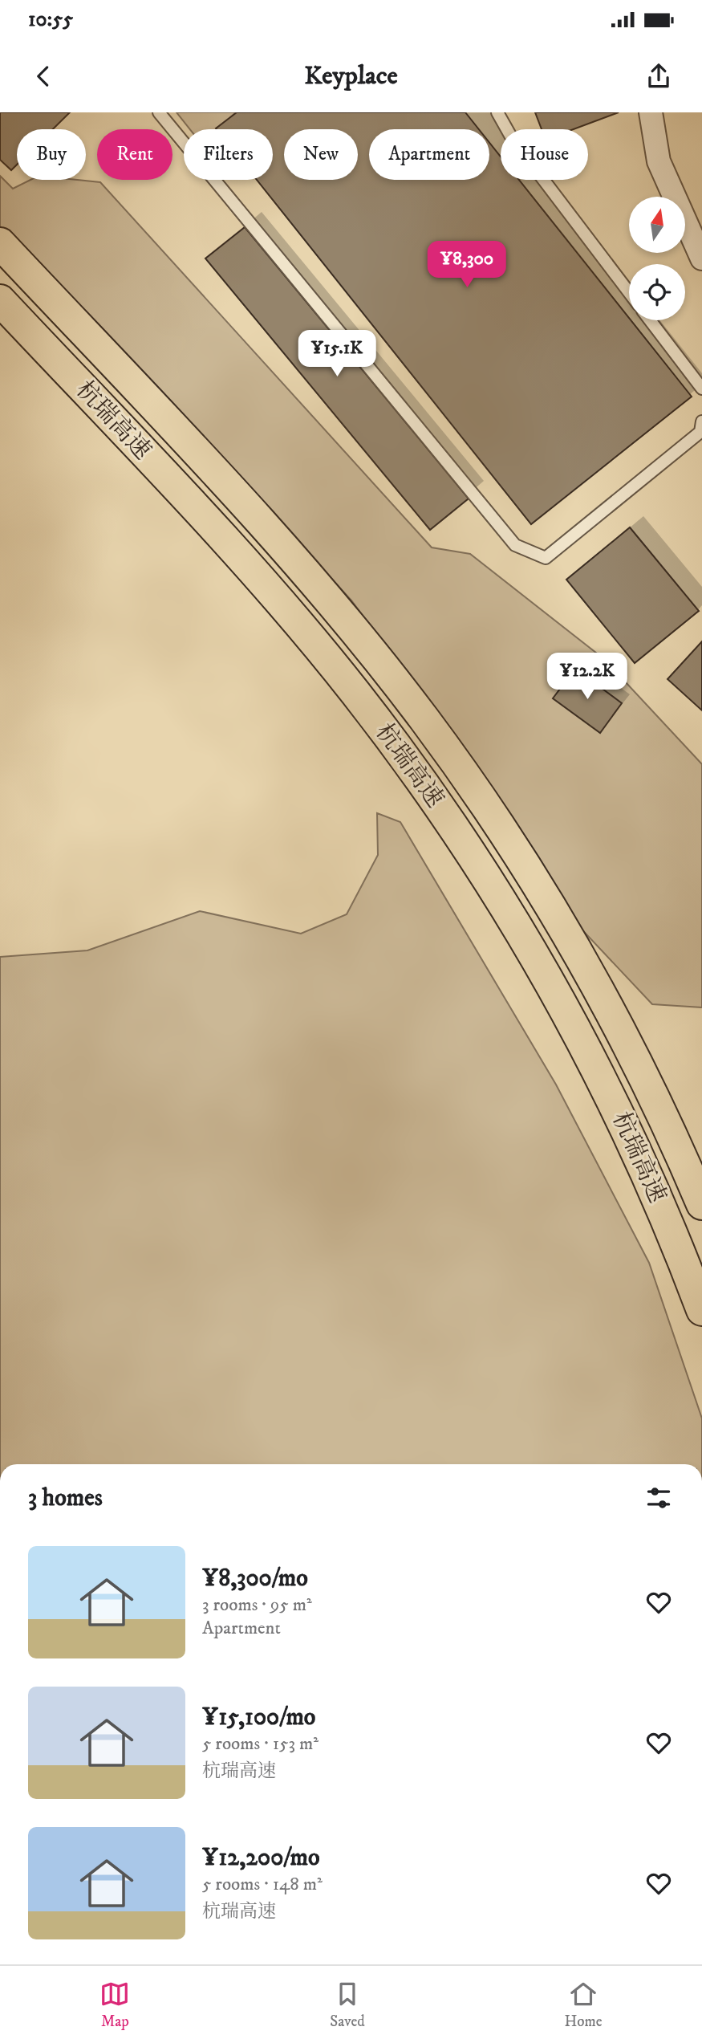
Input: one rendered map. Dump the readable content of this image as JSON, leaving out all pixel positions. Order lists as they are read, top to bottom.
{
  "streets": {
    "highway": ["杭瑞高速"]
  },
  "north": "top",
  "page": {
    "status": "10:55",
    "header": "Keyplace",
    "chip": [
      "Buy",
      "Rent",
      "Filters",
      "New",
      "Apartment",
      "House"
    ],
    "price": ["¥8,300", "¥15.1K", "¥12.2K"],
    "heading": "3 homes",
    "list": [
      {
        "name": "¥8,300/mo",
        "note": "3 rooms · 95 m² · Apartment"
      },
      {
        "name": "¥15,100/mo",
        "note": "5 rooms · 153 m² · 杭瑞高速"
      },
      {
        "name": "¥12,200/mo",
        "note": "5 rooms · 148 m² · 杭瑞高速"
      }
    ],
    "tabs": ["Map", "Saved", "Home"]
  }
}
